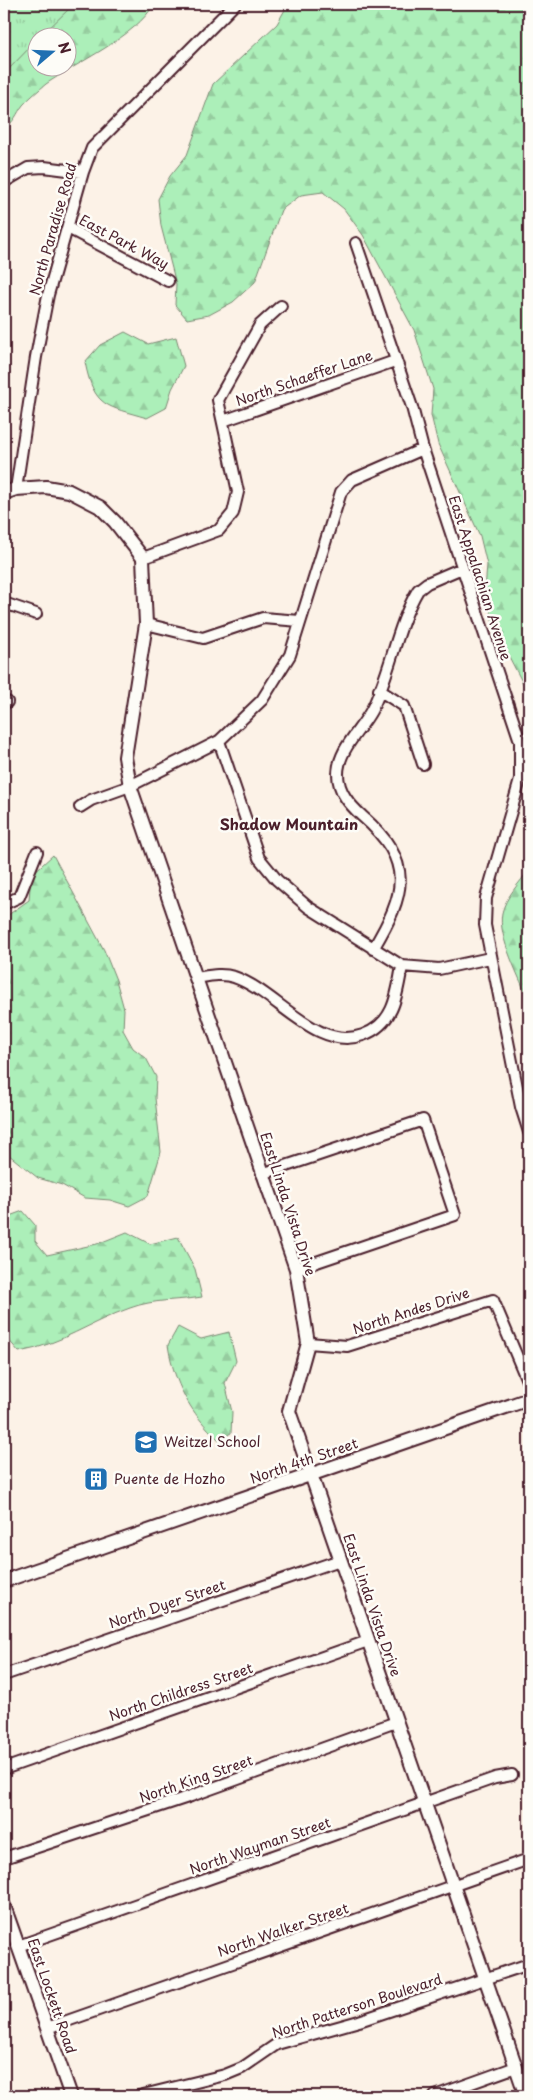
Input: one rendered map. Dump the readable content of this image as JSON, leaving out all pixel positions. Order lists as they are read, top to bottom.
{
  "streets": {
    "street": [
      "North Paradise Road",
      "East Park Way",
      "North Schaeffer Lane",
      "East Appalachian Avenue",
      "East Linda Vista Drive",
      "North Andes Drive",
      "North 4th Street",
      "North Dyer Street",
      "North Childress Street",
      "North King Street",
      "North Wayman Street",
      "North Walker Street",
      "East Lockett Road",
      "North Patterson Boulevard"
    ]
  },
  "crossings": [
    ["North Paradise Road", "East Park Way"],
    ["North Schaeffer Lane", "East Appalachian Avenue"],
    ["East Linda Vista Drive", "North Andes Drive"],
    ["East Linda Vista Drive", "North 4th Street"],
    ["East Linda Vista Drive", "North Dyer Street"],
    ["East Linda Vista Drive", "North Childress Street"],
    ["East Linda Vista Drive", "North King Street"],
    ["East Linda Vista Drive", "North Wayman Street"],
    ["East Linda Vista Drive", "North Walker Street"],
    ["East Linda Vista Drive", "North Patterson Boulevard"],
    ["North Wayman Street", "East Lockett Road"],
    ["North Walker Street", "East Lockett Road"]
  ],
  "districts": ["Shadow Mountain"],
  "places": {
    "school or university": ["Weitzel School"],
    "building": ["Puente de Hozho"]
  },
  "north": "right"
}
